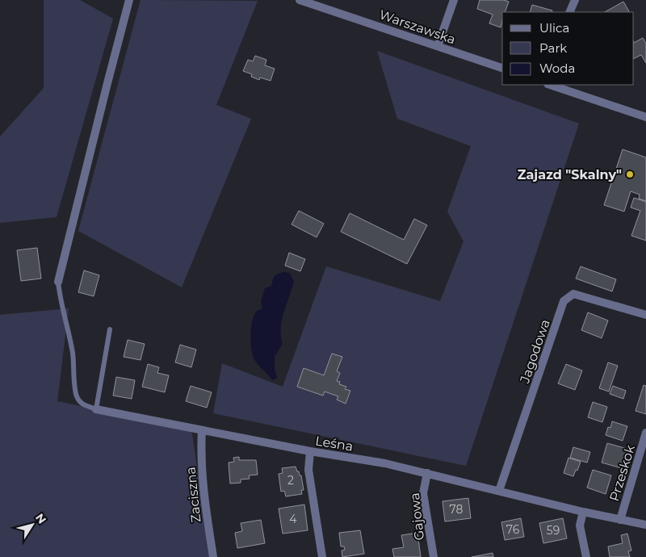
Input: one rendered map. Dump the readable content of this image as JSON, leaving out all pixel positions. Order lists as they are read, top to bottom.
{
  "streets": {
    "street": [
      "Warszawska",
      "Jagodowa",
      "Leśna",
      "Przeskok",
      "Zaciszna",
      "Gajowa"
    ]
  },
  "crossings": [
    ["Jagodowa", "Leśna"],
    ["Leśna", "Przeskok"],
    ["Leśna", "Zaciszna"],
    ["Leśna", "Gajowa"]
  ],
  "places": ["Zajazd \"Skalny\""],
  "house_numbers": [
    "2",
    "78",
    "4",
    "76",
    "59"
  ],
  "legend": ["Ulica", "Park", "Woda"],
  "north": "top right"
}
